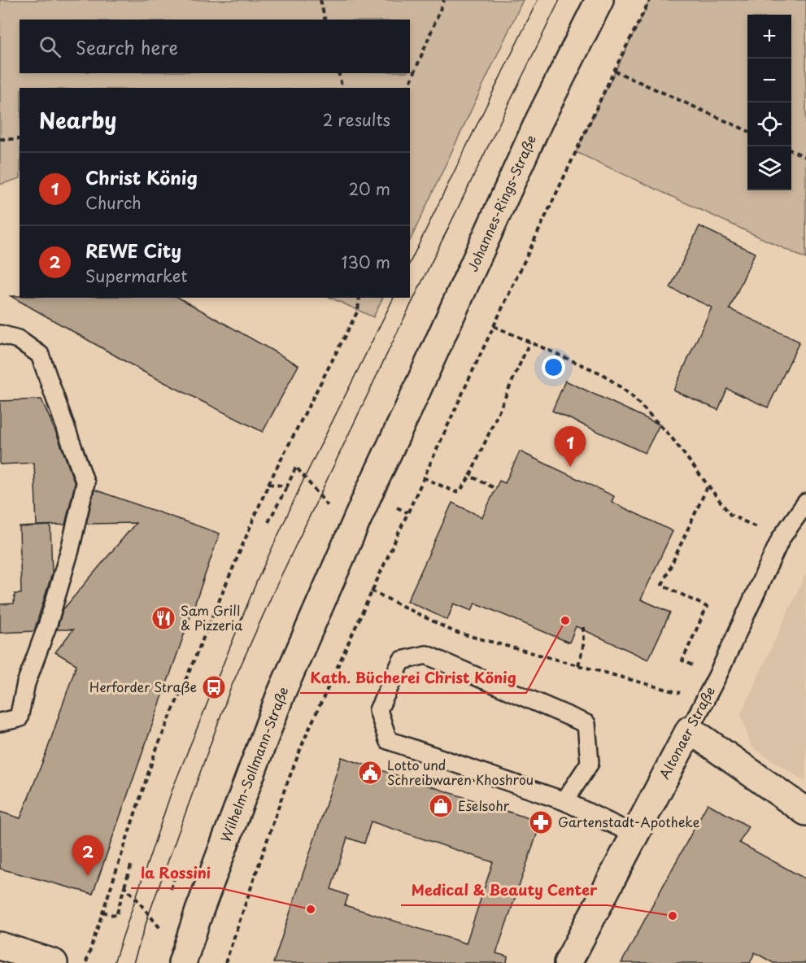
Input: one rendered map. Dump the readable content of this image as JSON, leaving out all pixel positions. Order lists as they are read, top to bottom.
{
  "streets": {
    "street": ["Johannes-Rings-Straße", "Altonaer Straße", "Wilhelm-Sollmann-Straße"]
  },
  "crossings": [
    ["Johannes-Rings-Straße", "Wilhelm-Sollmann-Straße"]
  ],
  "places": {
    "restaurant": ["Sam Grill & Pizzeria"],
    "other": ["Kath. Bücherei Christ König", "la Rossini", "Medical & Beauty Center"],
    "bus stop": ["Herforder Straße"],
    "public building": ["Lotto und Schreibwaren Khoshrou"],
    "shop": ["Eselsohr"],
    "pharmacy": ["Gartenstadt-Apotheke"]
  },
  "page": {
    "map_buttons": ["+", "−"],
    "search": "Search here",
    "heading": ["Nearby", "2 results"],
    "list": [
      {
        "mark": "1",
        "name": "Christ König",
        "note": "Church",
        "value": "20 m"
      },
      {
        "mark": "2",
        "name": "REWE City",
        "note": "Supermarket",
        "value": "130 m"
      }
    ],
    "pins": ["1", "2"]
  }
}
